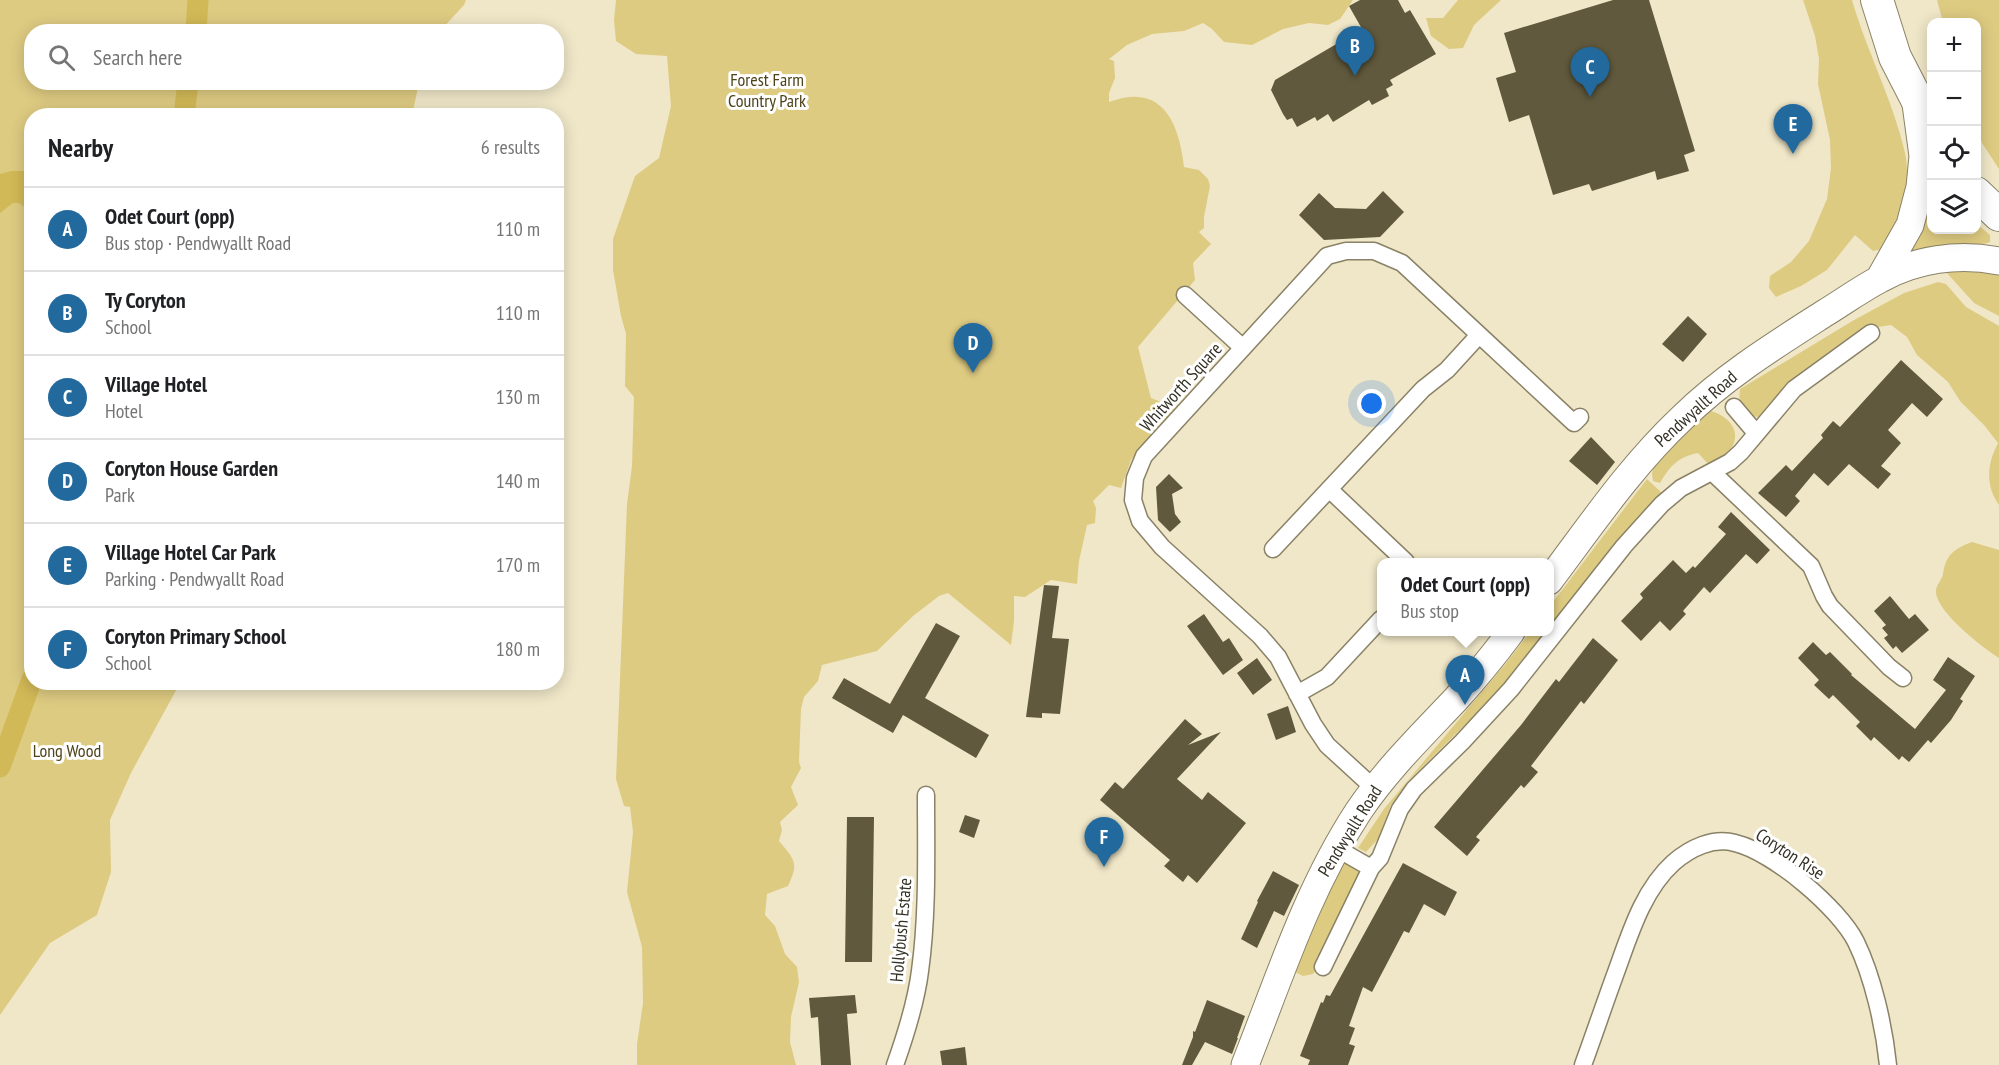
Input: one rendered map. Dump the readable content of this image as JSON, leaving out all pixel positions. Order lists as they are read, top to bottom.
{
  "streets": {
    "main road": ["Pendwyallt Road"],
    "street": ["Whitworth Square", "Coryton Rise", "Hollybush Estate"]
  },
  "crossings": [
    ["Whitworth Square", "Pendwyallt Road"]
  ],
  "parks": ["Forest Farm Country Park", "Long Wood"],
  "page": {
    "map_buttons": ["+", "−"],
    "search": "Search here",
    "pins": [
      "B",
      "C",
      "E",
      "D",
      "A",
      "F"
    ],
    "heading": ["Nearby", "6 results"],
    "list": [
      {
        "mark": "A",
        "name": "Odet Court (opp)",
        "note": "Bus stop · Pendwyallt Road",
        "value": "110 m"
      },
      {
        "mark": "B",
        "name": "Ty Coryton",
        "note": "School",
        "value": "110 m"
      },
      {
        "mark": "C",
        "name": "Village Hotel",
        "note": "Hotel",
        "value": "130 m"
      },
      {
        "mark": "D",
        "name": "Coryton House Garden",
        "note": "Park",
        "value": "140 m"
      },
      {
        "mark": "E",
        "name": "Village Hotel Car Park",
        "note": "Parking · Pendwyallt Road",
        "value": "170 m"
      },
      {
        "mark": "F",
        "name": "Coryton Primary School",
        "note": "School",
        "value": "180 m"
      }
    ],
    "popup": ["Odet Court (opp)", "Bus stop"]
  }
}
